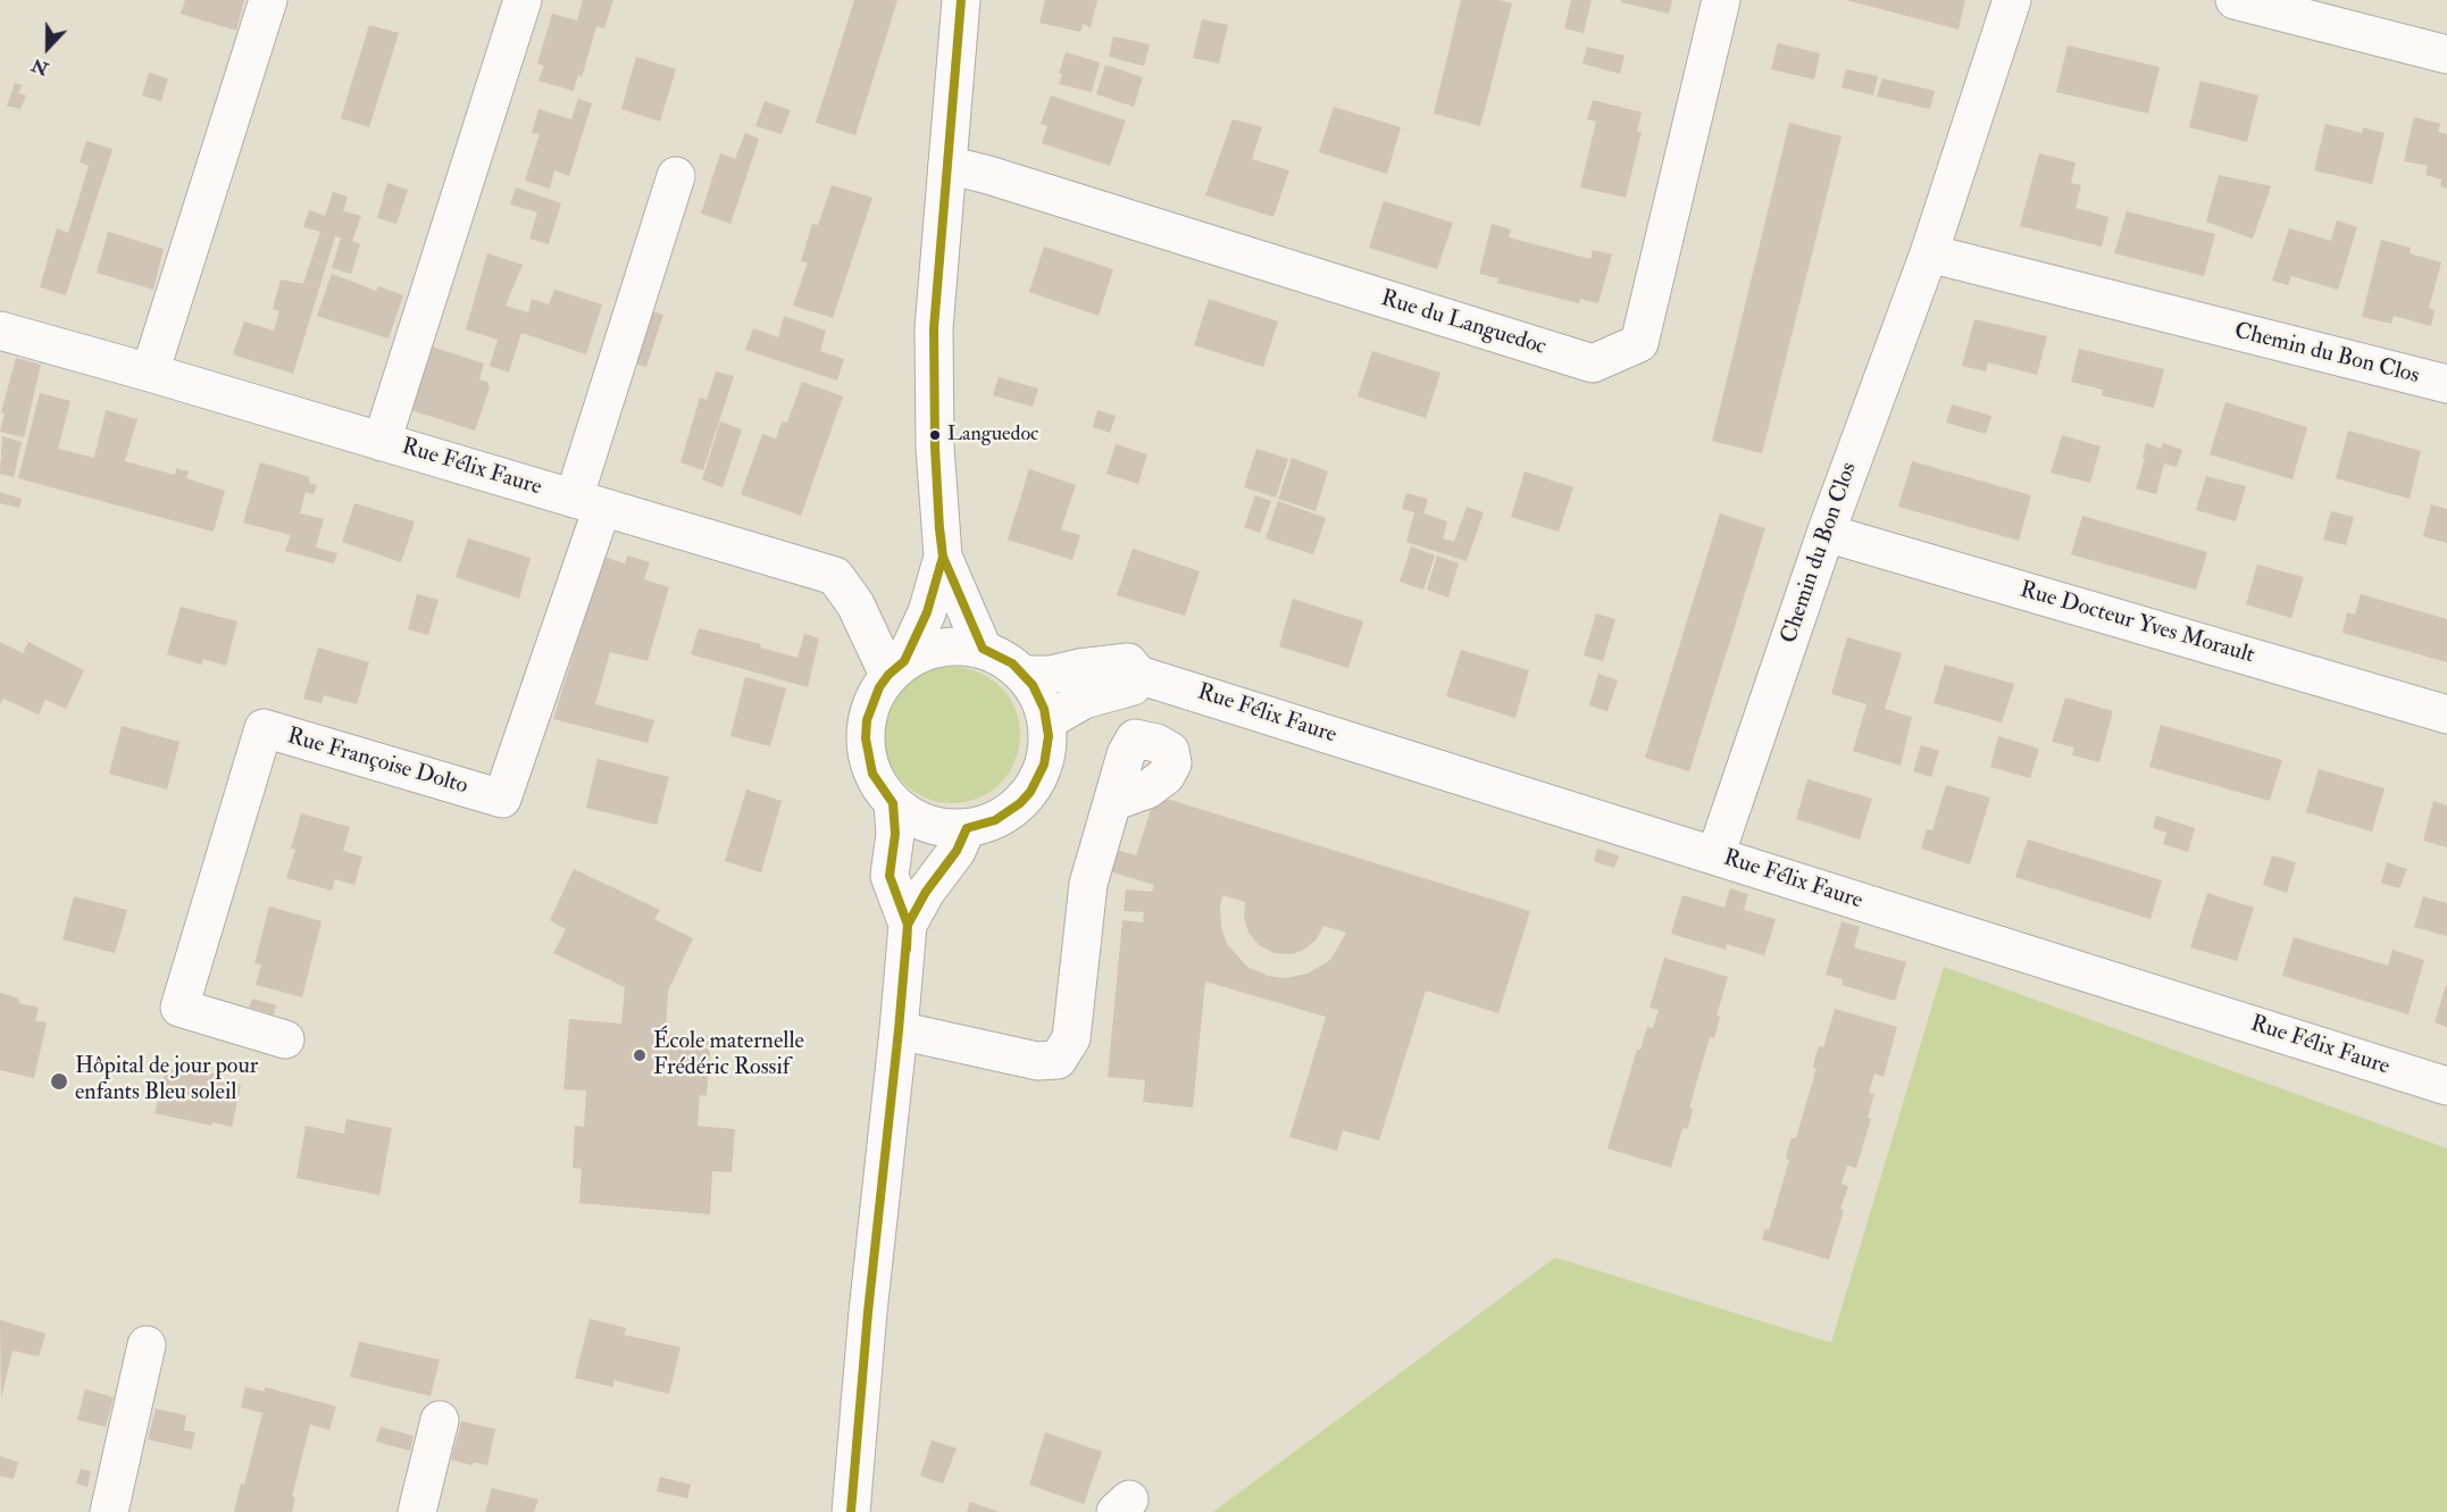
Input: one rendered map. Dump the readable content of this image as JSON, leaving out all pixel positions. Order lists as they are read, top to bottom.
{
  "streets": {
    "street": [
      "Rue du Languedoc",
      "Chemin du Bon Clos",
      "Rue Félix Faure",
      "Rue Docteur Yves Morault",
      "Rue Françoise Dolto"
    ]
  },
  "crossings": [
    ["Chemin du Bon Clos", "Rue Félix Faure"],
    ["Chemin du Bon Clos", "Rue Docteur Yves Morault"],
    ["Rue Félix Faure", "Rue Françoise Dolto"]
  ],
  "places": ["Languedoc", "École maternelle Frédéric Rossif", "Hôpital de jour pour enfants Bleu soleil"],
  "north": "bottom"
}
